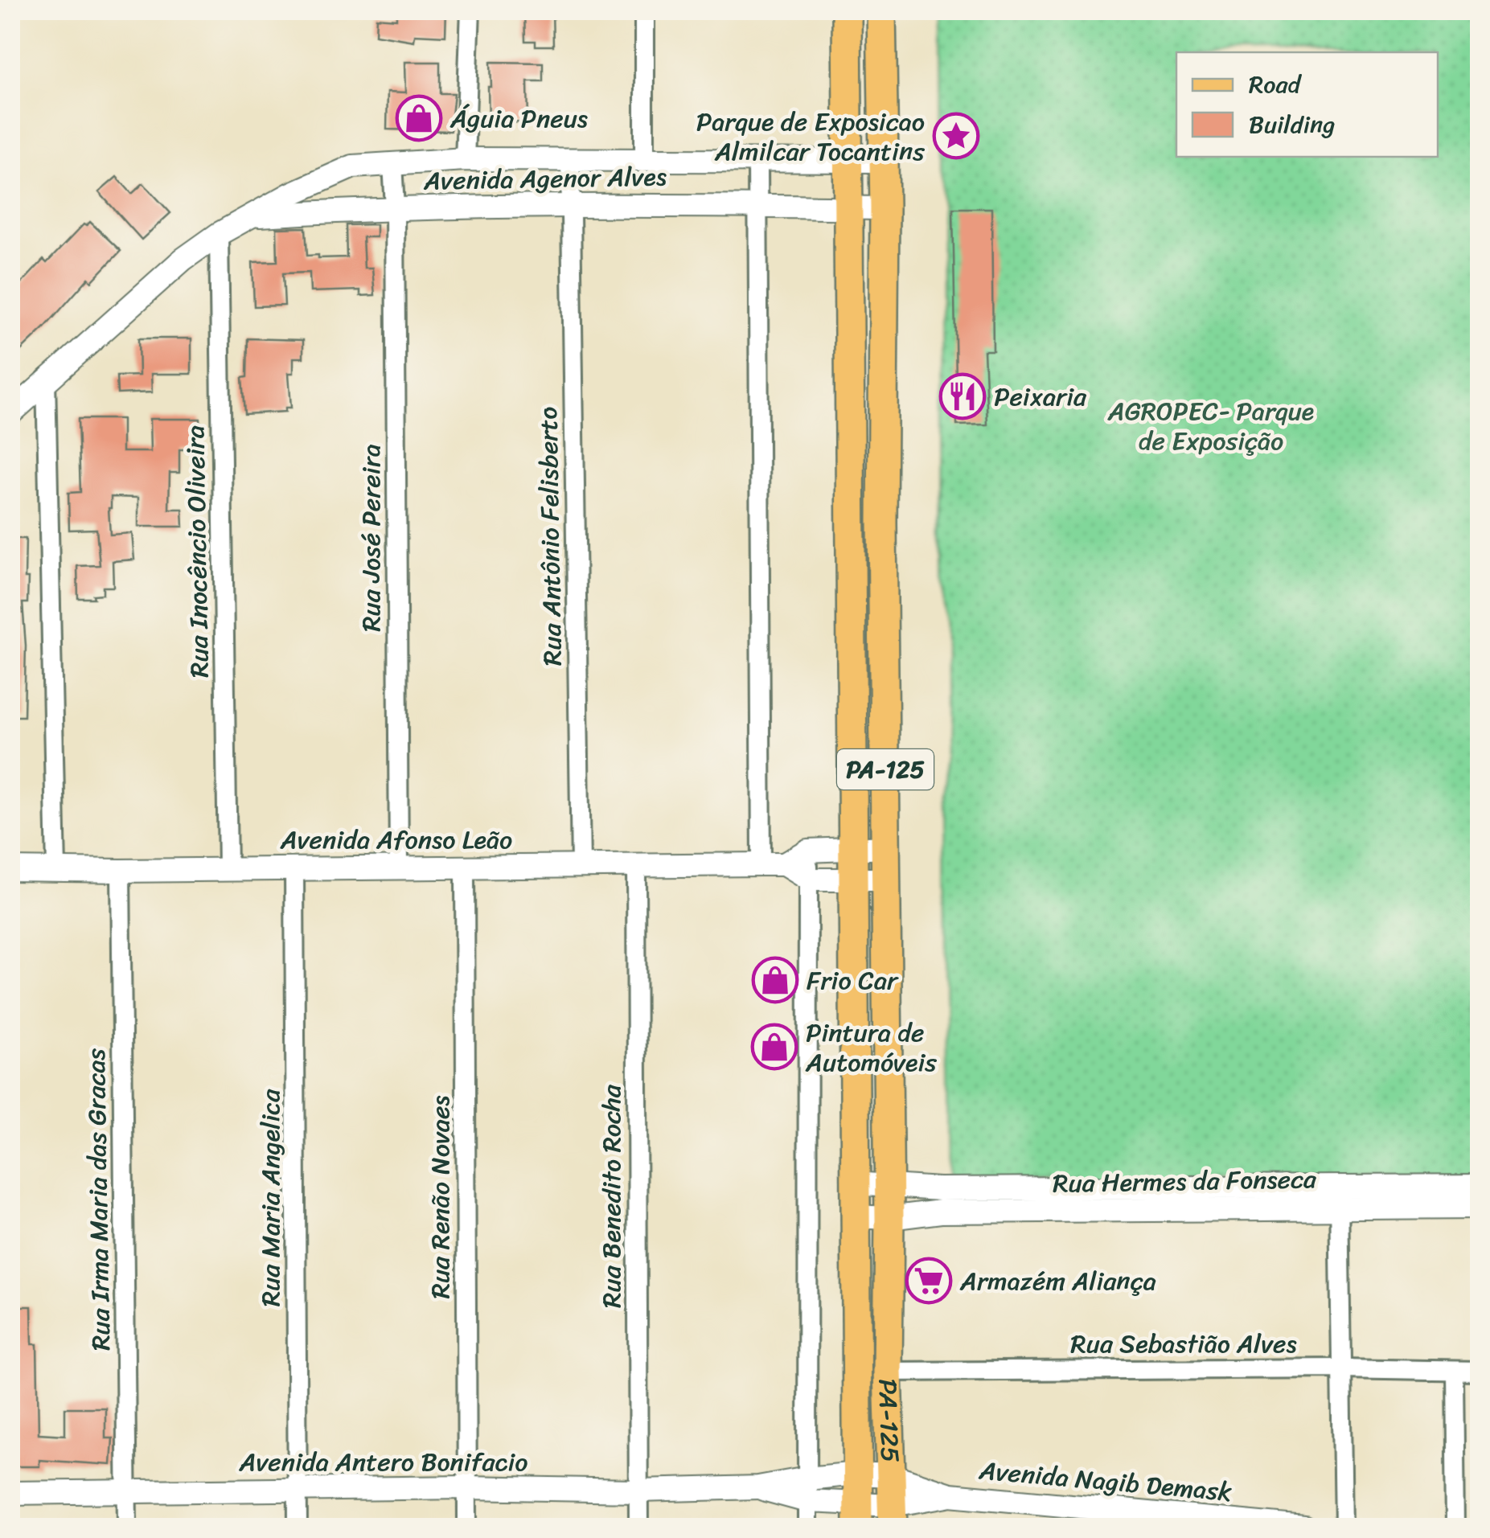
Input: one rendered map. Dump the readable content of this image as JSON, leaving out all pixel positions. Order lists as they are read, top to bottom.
{
  "streets": {
    "main road": ["PA-125"],
    "street": [
      "Avenida Agenor Alves",
      "Rua Antônio Felisberto",
      "Rua José Pereira",
      "Rua Inocêncio Oliveira",
      "Avenida Afonso Leão",
      "Rua Hermes da Fonseca",
      "Rua Benedito Rocha",
      "Rua Renão Novaes",
      "Rua Maria Angelica",
      "Rua Irma Maria das Gracas",
      "Rua Sebastião Alves",
      "Avenida Antero Bonifacio",
      "Avenida Nagib Demask"
    ]
  },
  "crossings": [
    ["Avenida Agenor Alves", "Rua Antônio Felisberto"],
    ["Avenida Agenor Alves", "Rua José Pereira"],
    ["Avenida Agenor Alves", "PA-125"],
    ["Rua Antônio Felisberto", "Avenida Afonso Leão"],
    ["Rua José Pereira", "Avenida Afonso Leão"],
    ["Rua Inocêncio Oliveira", "Avenida Afonso Leão"],
    ["PA-125", "Rua Hermes da Fonseca"],
    ["PA-125", "Rua Sebastião Alves"],
    ["PA-125", "Avenida Antero Bonifacio"],
    ["PA-125", "Avenida Nagib Demask"],
    ["Avenida Afonso Leão", "Rua Benedito Rocha"],
    ["Avenida Afonso Leão", "Rua Renão Novaes"],
    ["Avenida Afonso Leão", "Rua Maria Angelica"],
    ["Avenida Afonso Leão", "Rua Irma Maria das Gracas"],
    ["Rua Benedito Rocha", "Avenida Antero Bonifacio"],
    ["Rua Renão Novaes", "Avenida Antero Bonifacio"],
    ["Rua Maria Angelica", "Avenida Antero Bonifacio"],
    ["Rua Irma Maria das Gracas", "Avenida Antero Bonifacio"],
    ["Avenida Antero Bonifacio", "Avenida Nagib Demask"]
  ],
  "parks": ["AGROPEC- Parque de Exposição"],
  "places": {
    "shop": ["Águia Pneus", "Frio Car", "Pintura de Automóveis"],
    "place": ["Parque de Exposicao Almilcar Tocantins"],
    "restaurant": ["Peixaria"],
    "supermarket": ["Armazém Aliança"]
  },
  "legend": ["Road", "Building"]
}
